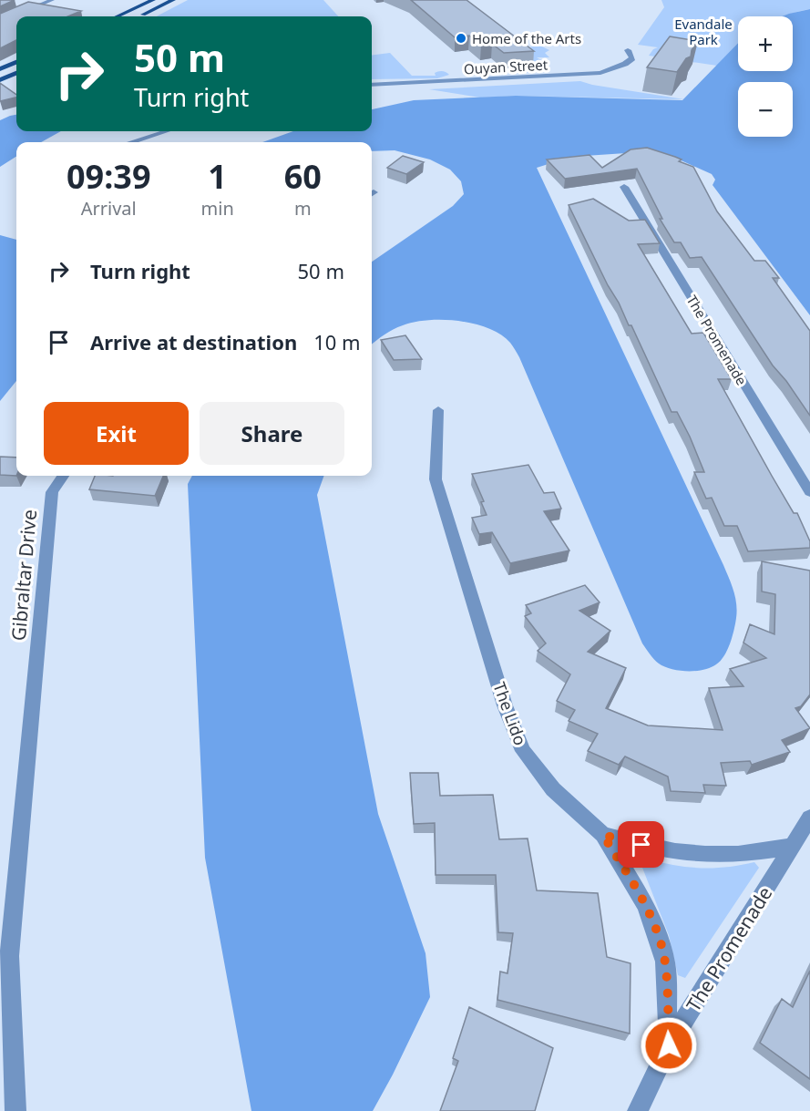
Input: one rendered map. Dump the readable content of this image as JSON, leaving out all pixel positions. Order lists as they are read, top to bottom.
{
  "streets": {
    "street": [
      "Ouyan Street",
      "The Promenade",
      "Gibraltar Drive",
      "The Lido"
    ]
  },
  "crossings": [
    ["The Promenade", "The Lido"]
  ],
  "parks": ["Evandale Park"],
  "places": ["Home of the Arts"],
  "page": {
    "map_buttons": ["+", "−"],
    "turn": ["50 m", "Turn right"],
    "eta": [
      "09:39",
      "Arrival",
      "1",
      "min",
      "60",
      "m"
    ],
    "list": [
      {
        "name": "Turn right",
        "value": "50 m"
      },
      {
        "name": "Arrive at destination",
        "value": "10 m"
      }
    ],
    "buttons": ["Exit", "Share"]
  }
}
